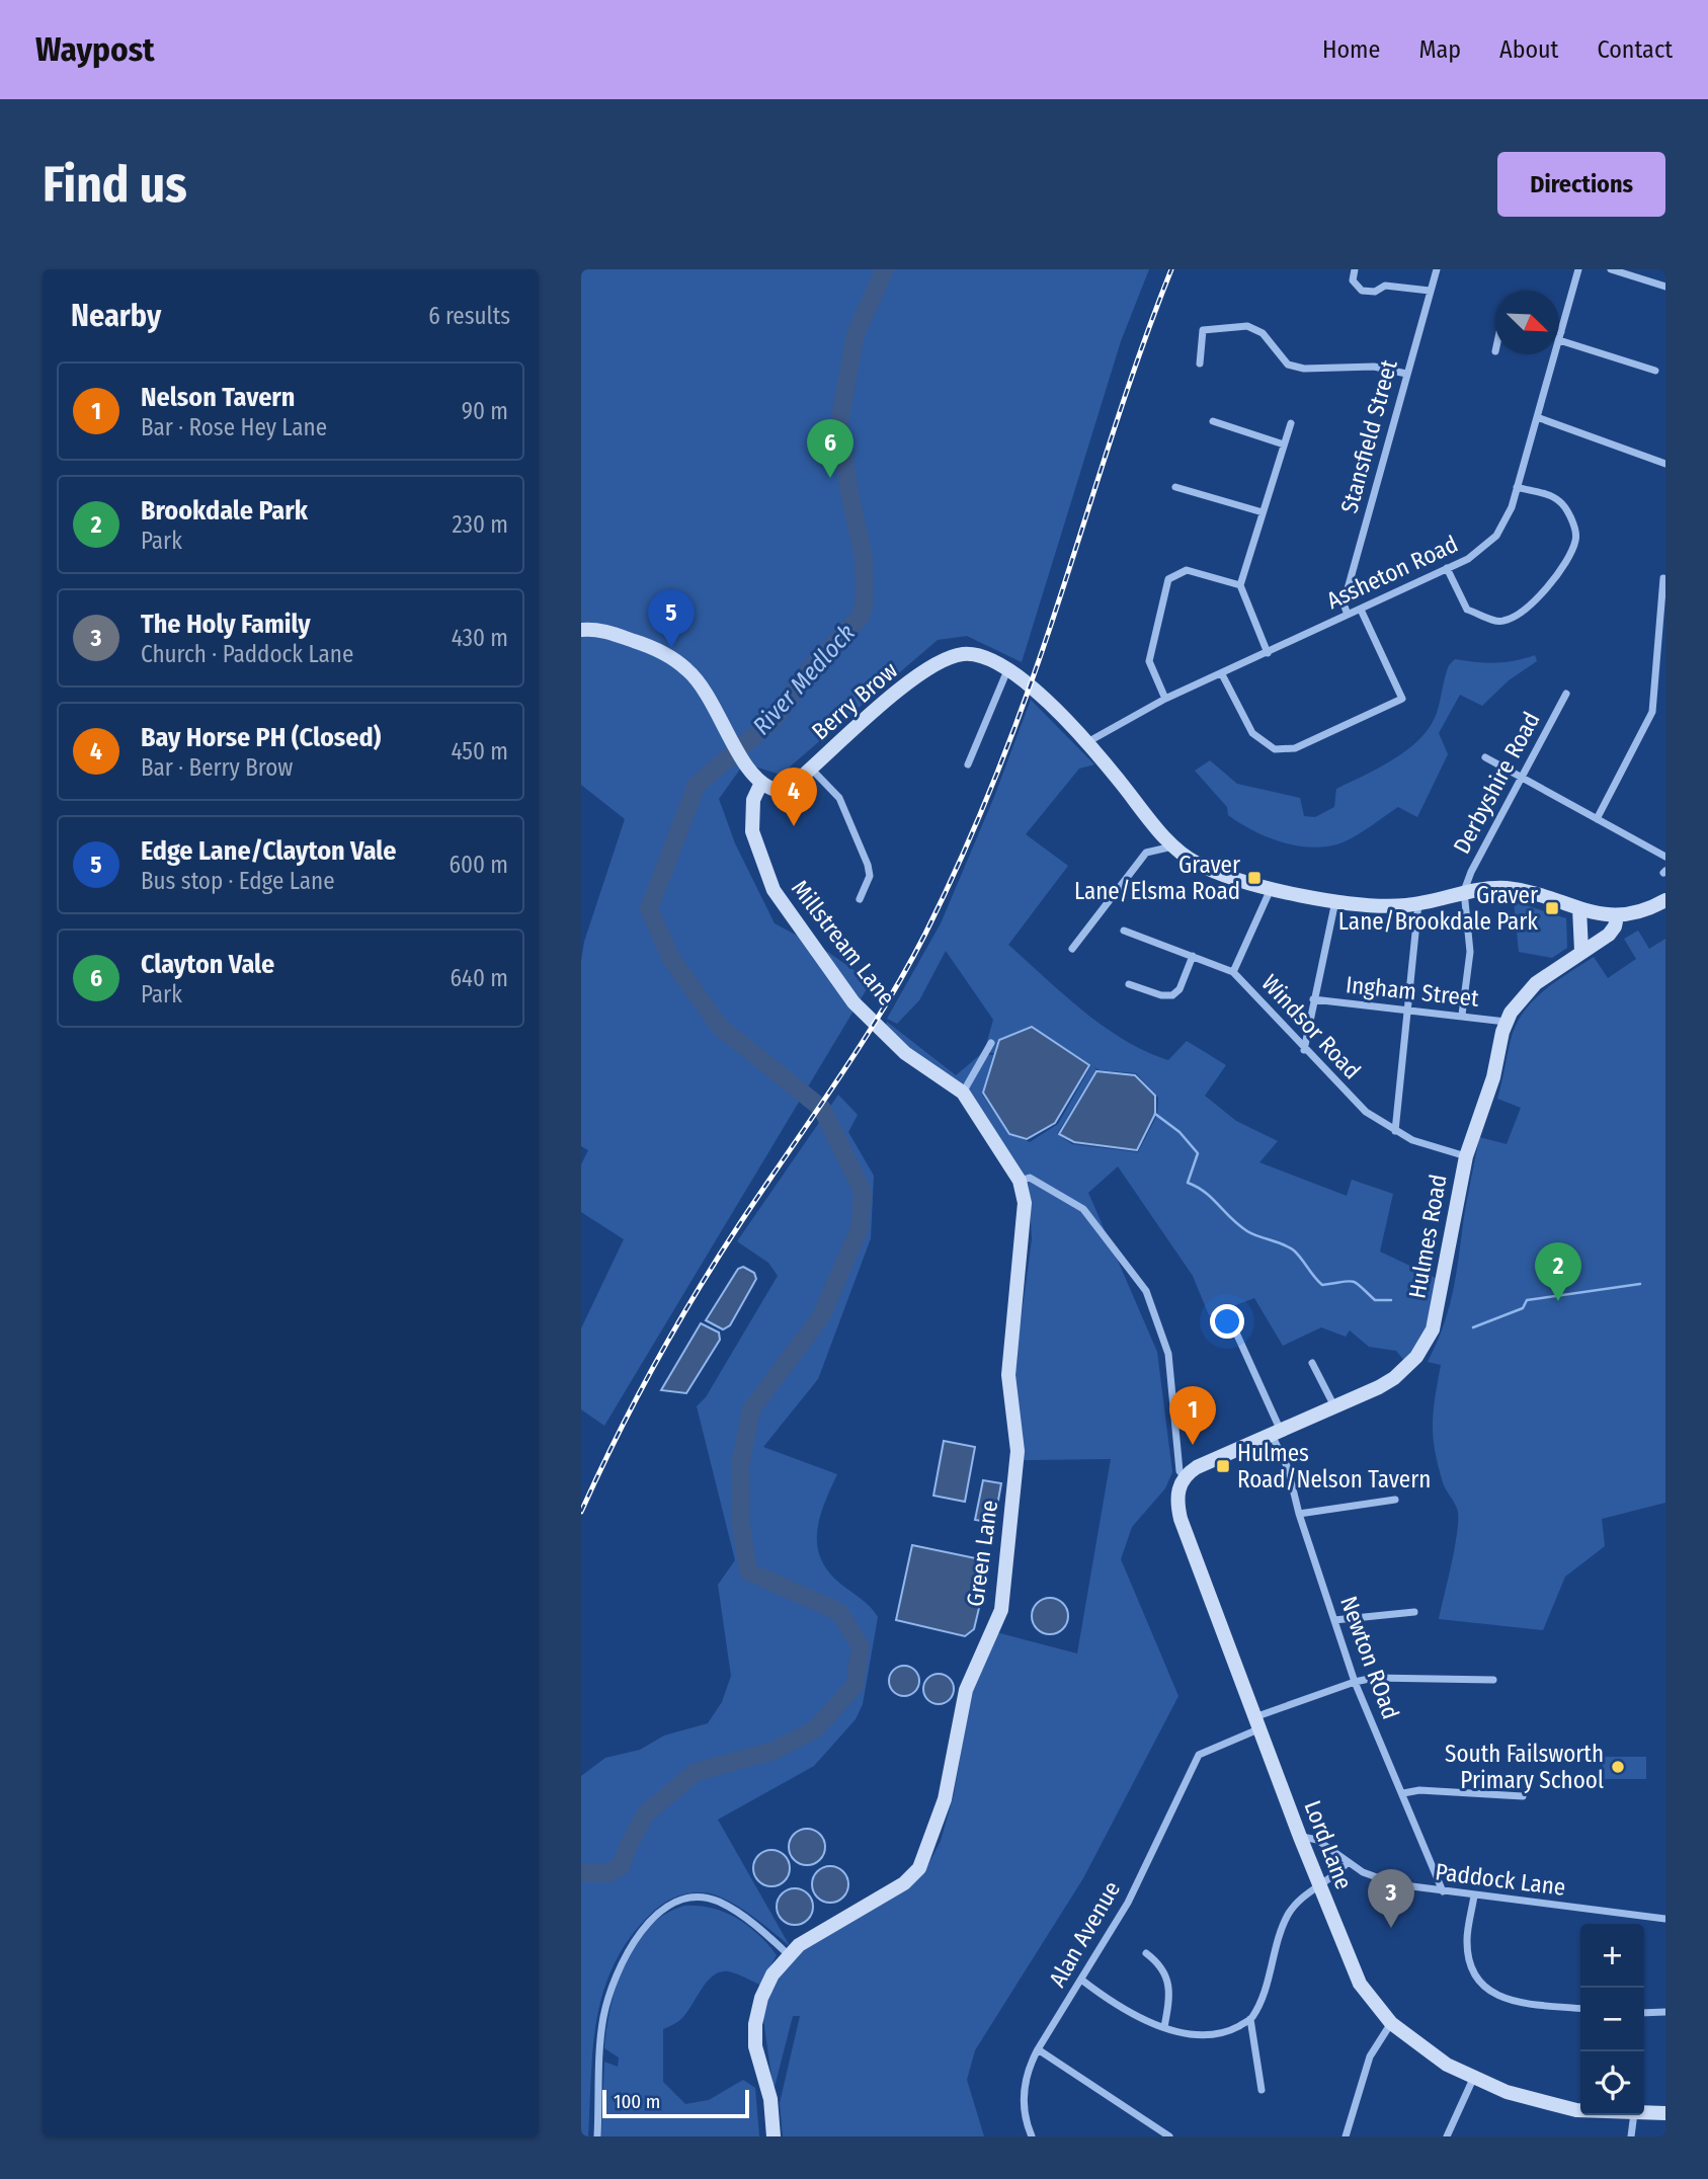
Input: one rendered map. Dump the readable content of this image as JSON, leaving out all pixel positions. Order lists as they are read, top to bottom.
{
  "streets": {
    "street": [
      "Stansfield Street",
      "Assheton Road",
      "Berry Brow",
      "Derbyshire Road",
      "Millstream Lane",
      "Ingham Street",
      "Windsor Road",
      "Hulmes Road",
      "Green Lane",
      "Newton ROad",
      "Lord Lane",
      "Paddock Lane",
      "Alan Avenue"
    ]
  },
  "crossings": [
    ["Stansfield Street", "Assheton Road"],
    ["Assheton Road", "Berry Brow"],
    ["Berry Brow", "Derbyshire Road"],
    ["Berry Brow", "Millstream Lane"],
    ["Berry Brow", "Hulmes Road"],
    ["Millstream Lane", "Green Lane"],
    ["Ingham Street", "Hulmes Road"],
    ["Windsor Road", "Hulmes Road"],
    ["Hulmes Road", "Newton ROad"],
    ["Hulmes Road", "Lord Lane"],
    ["Newton ROad", "Paddock Lane"],
    ["Newton ROad", "Alan Avenue"],
    ["Lord Lane", "Paddock Lane"],
    ["Lord Lane", "Alan Avenue"]
  ],
  "water": ["River Medlock"],
  "places": {
    "transit": ["Graver Lane/Elsma Road", "Graver Lane/Brookdale Park", "Hulmes Road/Nelson Tavern"],
    "other": ["South Failsworth Primary School"]
  },
  "scale_bar": "100 m",
  "north": "bottom right",
  "page": {
    "header": "Waypost",
    "nav": [
      "Home",
      "Map",
      "About",
      "Contact"
    ],
    "buttons": "Directions",
    "title": "Find us",
    "heading": ["Nearby", "6 results"],
    "list": [
      {
        "mark": "1",
        "name": "Nelson Tavern",
        "note": "Bar · Rose Hey Lane",
        "value": "90 m"
      },
      {
        "mark": "2",
        "name": "Brookdale Park",
        "note": "Park",
        "value": "230 m"
      },
      {
        "mark": "3",
        "name": "The Holy Family",
        "note": "Church · Paddock Lane",
        "value": "430 m"
      },
      {
        "mark": "4",
        "name": "Bay Horse PH (Closed)",
        "note": "Bar · Berry Brow",
        "value": "450 m"
      },
      {
        "mark": "5",
        "name": "Edge Lane/Clayton Vale",
        "note": "Bus stop · Edge Lane",
        "value": "600 m"
      },
      {
        "mark": "6",
        "name": "Clayton Vale",
        "note": "Park",
        "value": "640 m"
      }
    ],
    "pins": [
      "6",
      "5",
      "4",
      "2",
      "1",
      "3"
    ],
    "map_buttons": ["+", "−"],
    "scale": "100 m"
  }
}
